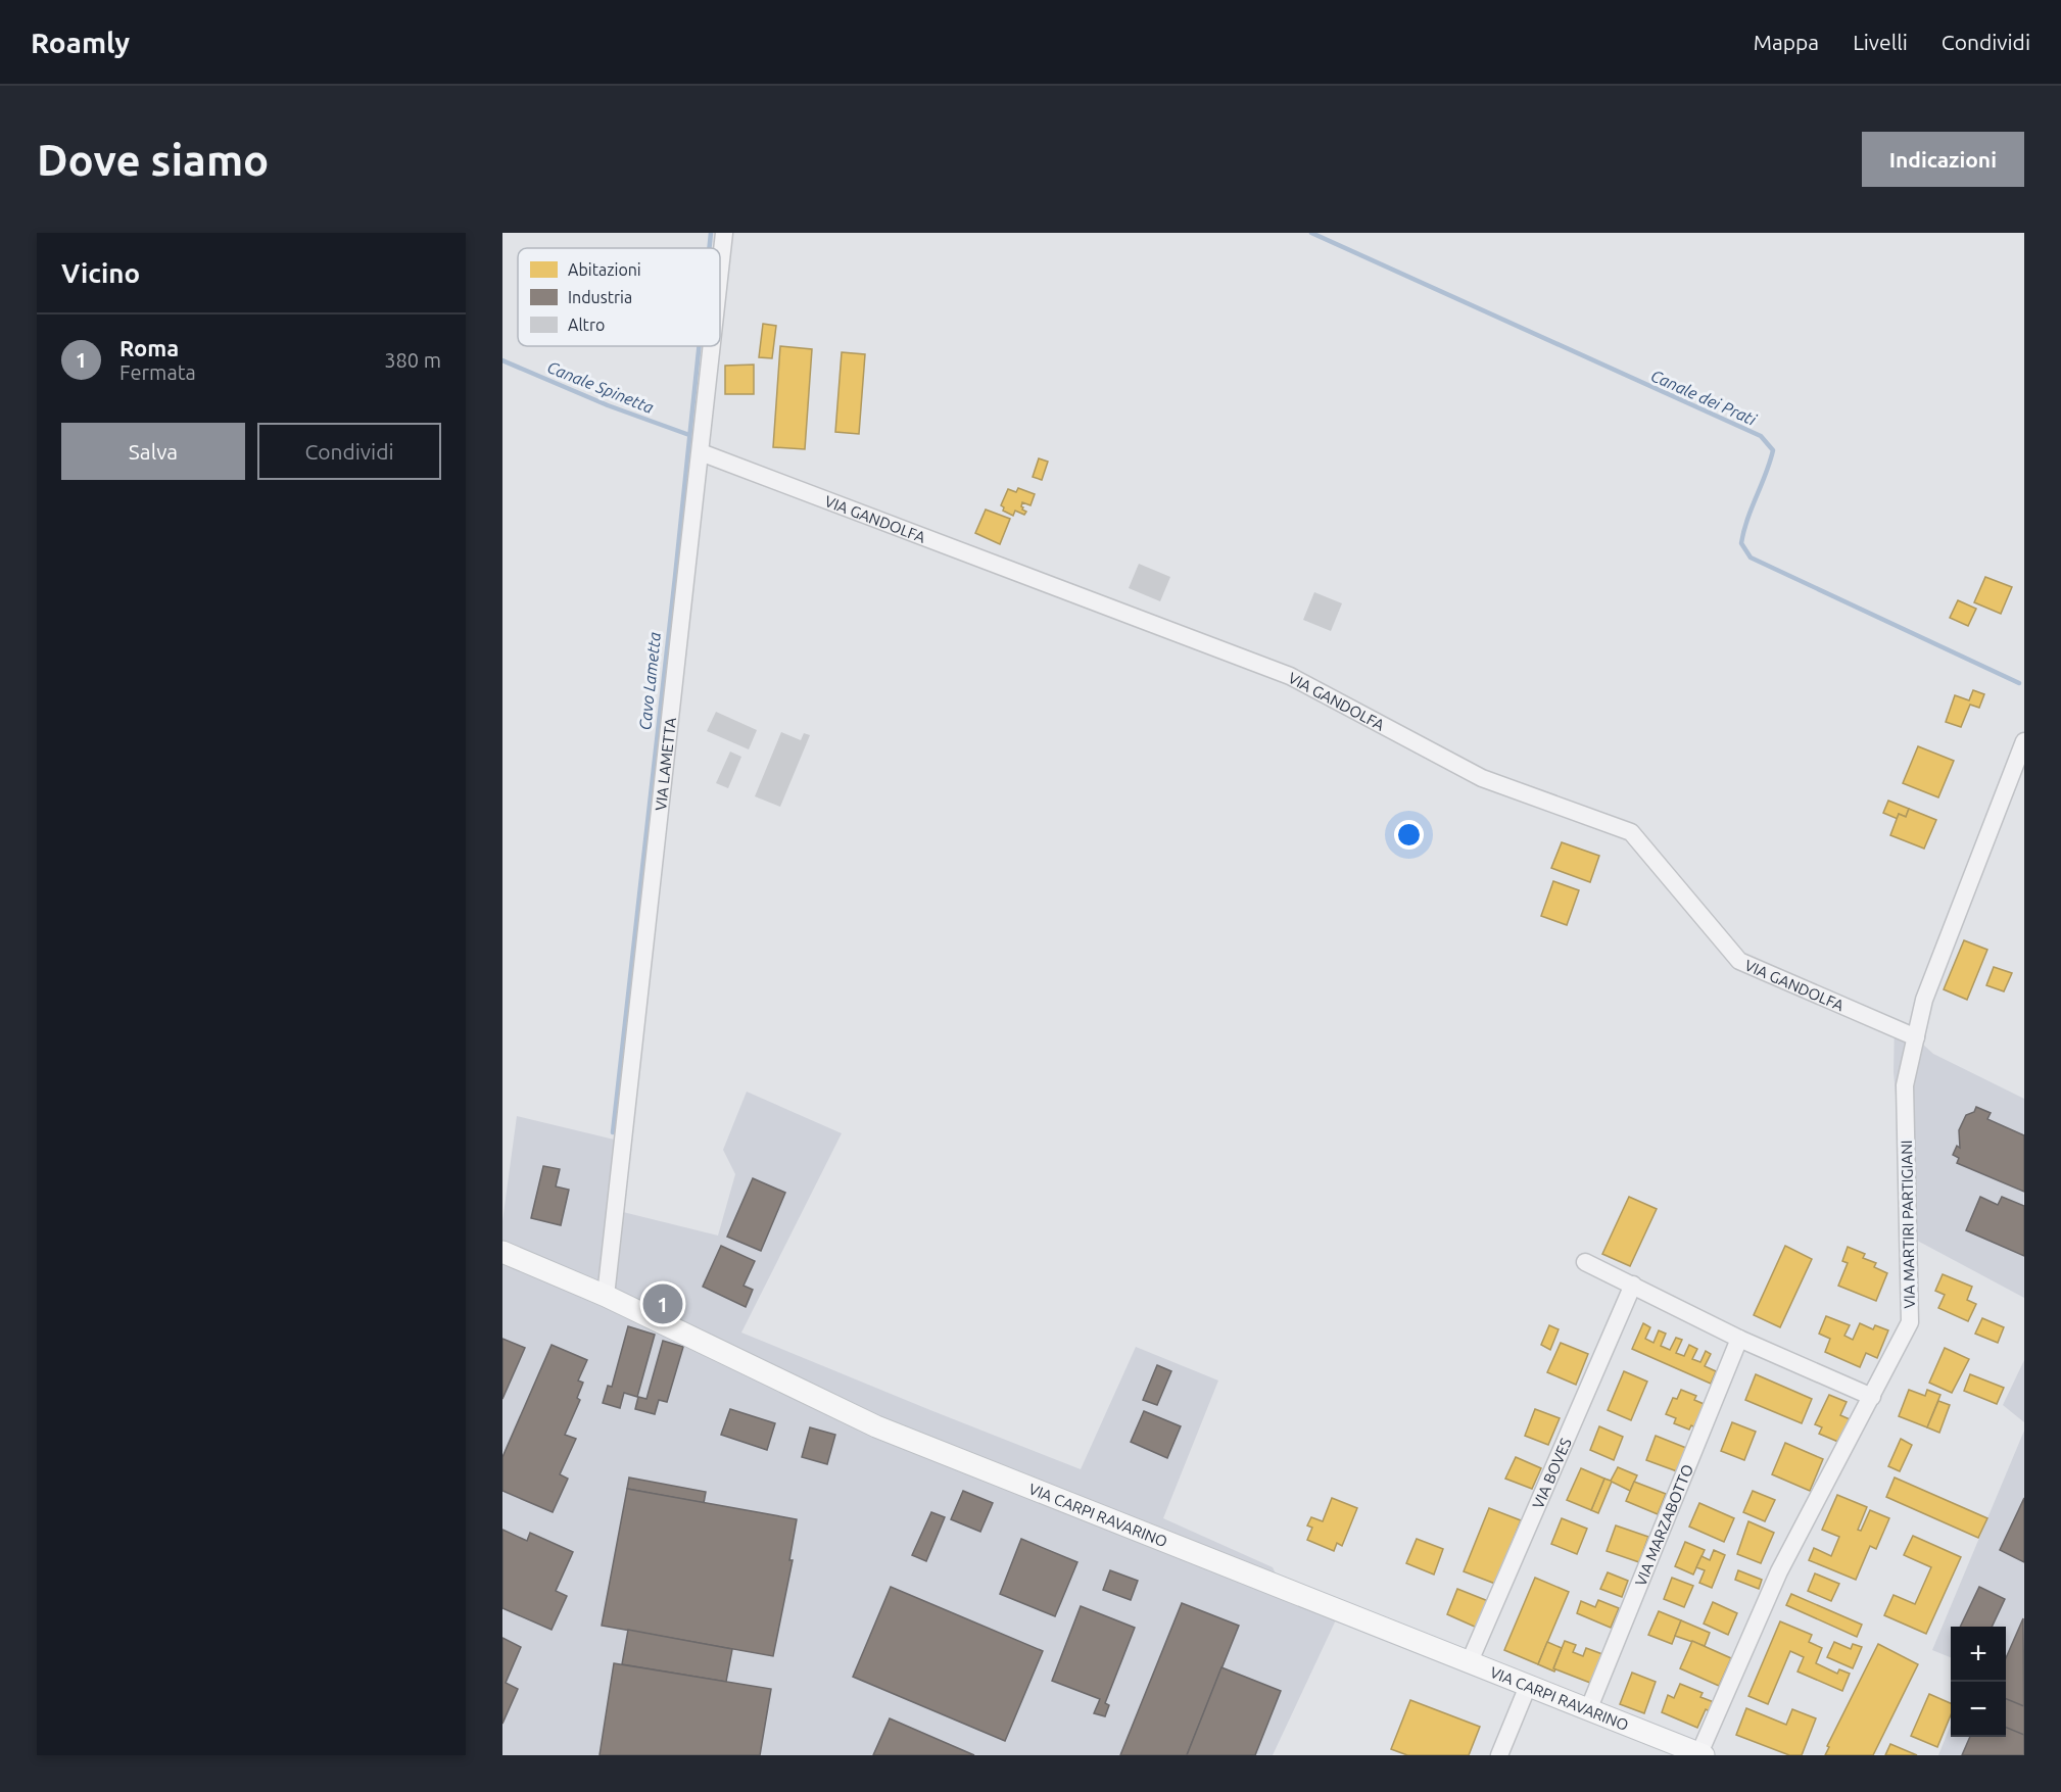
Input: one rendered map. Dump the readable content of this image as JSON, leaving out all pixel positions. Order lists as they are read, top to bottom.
{
  "streets": {
    "main road": ["VIA CARPI RAVARINO"],
    "street": [
      "VIA GANDOLFA",
      "VIA LAMETTA",
      "VIA MARTIRI PARTIGIANI",
      "VIA BOVES",
      "VIA MARZABOTTO"
    ]
  },
  "crossings": [
    ["VIA GANDOLFA", "VIA LAMETTA"],
    ["VIA GANDOLFA", "VIA MARTIRI PARTIGIANI"],
    ["VIA LAMETTA", "VIA CARPI RAVARINO"],
    ["VIA MARTIRI PARTIGIANI", "VIA CARPI RAVARINO"],
    ["VIA BOVES", "VIA CARPI RAVARINO"],
    ["VIA CARPI RAVARINO", "VIA MARZABOTTO"]
  ],
  "water": ["Canale Spinetta", "Canale dei Prati", "Cavo Lametta"],
  "legend": ["Abitazioni", "Industria", "Altro"],
  "page": {
    "header": "Roamly",
    "nav": ["Mappa", "Livelli", "Condividi"],
    "buttons": [
      "Indicazioni",
      ["Salva", "Condividi"]
    ],
    "title": "Dove siamo",
    "heading": "Vicino",
    "list": [
      {
        "mark": "1",
        "name": "Roma",
        "note": "Fermata",
        "value": "380 m"
      }
    ],
    "pins": "1",
    "map_buttons": ["+", "−"]
  }
}
